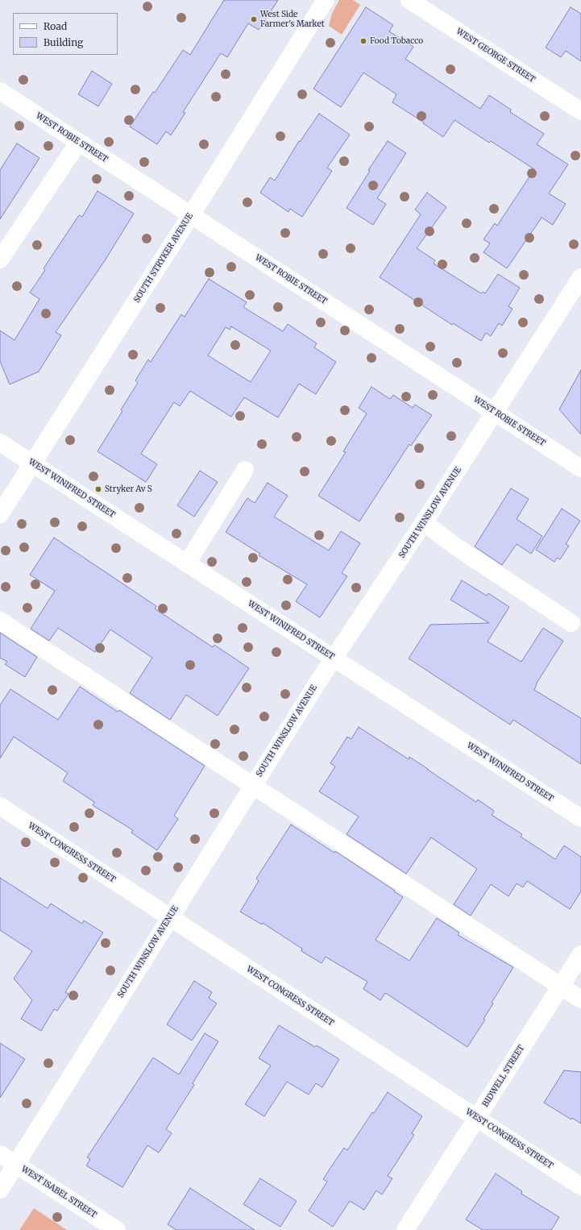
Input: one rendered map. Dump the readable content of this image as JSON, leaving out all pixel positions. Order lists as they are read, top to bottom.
{
  "streets": {
    "street": [
      "WEST GEORGE STREET",
      "WEST ROBIE STREET",
      "SOUTH STRYKER AVENUE",
      "WEST WINIFRED STREET",
      "SOUTH WINSLOW AVENUE",
      "WEST CONGRESS STREET",
      "BIDWELL STREET",
      "WEST ISABEL STREET"
    ]
  },
  "crossings": [
    ["WEST ROBIE STREET", "SOUTH STRYKER AVENUE"],
    ["WEST ROBIE STREET", "SOUTH WINSLOW AVENUE"],
    ["SOUTH STRYKER AVENUE", "WEST WINIFRED STREET"],
    ["WEST WINIFRED STREET", "SOUTH WINSLOW AVENUE"],
    ["SOUTH WINSLOW AVENUE", "WEST CONGRESS STREET"],
    ["SOUTH WINSLOW AVENUE", "WEST ISABEL STREET"],
    ["WEST CONGRESS STREET", "BIDWELL STREET"]
  ],
  "places": ["West Side Farmer's Market", "Food Tobacco", "Stryker Av S"],
  "legend": ["Road", "Building"]
}
